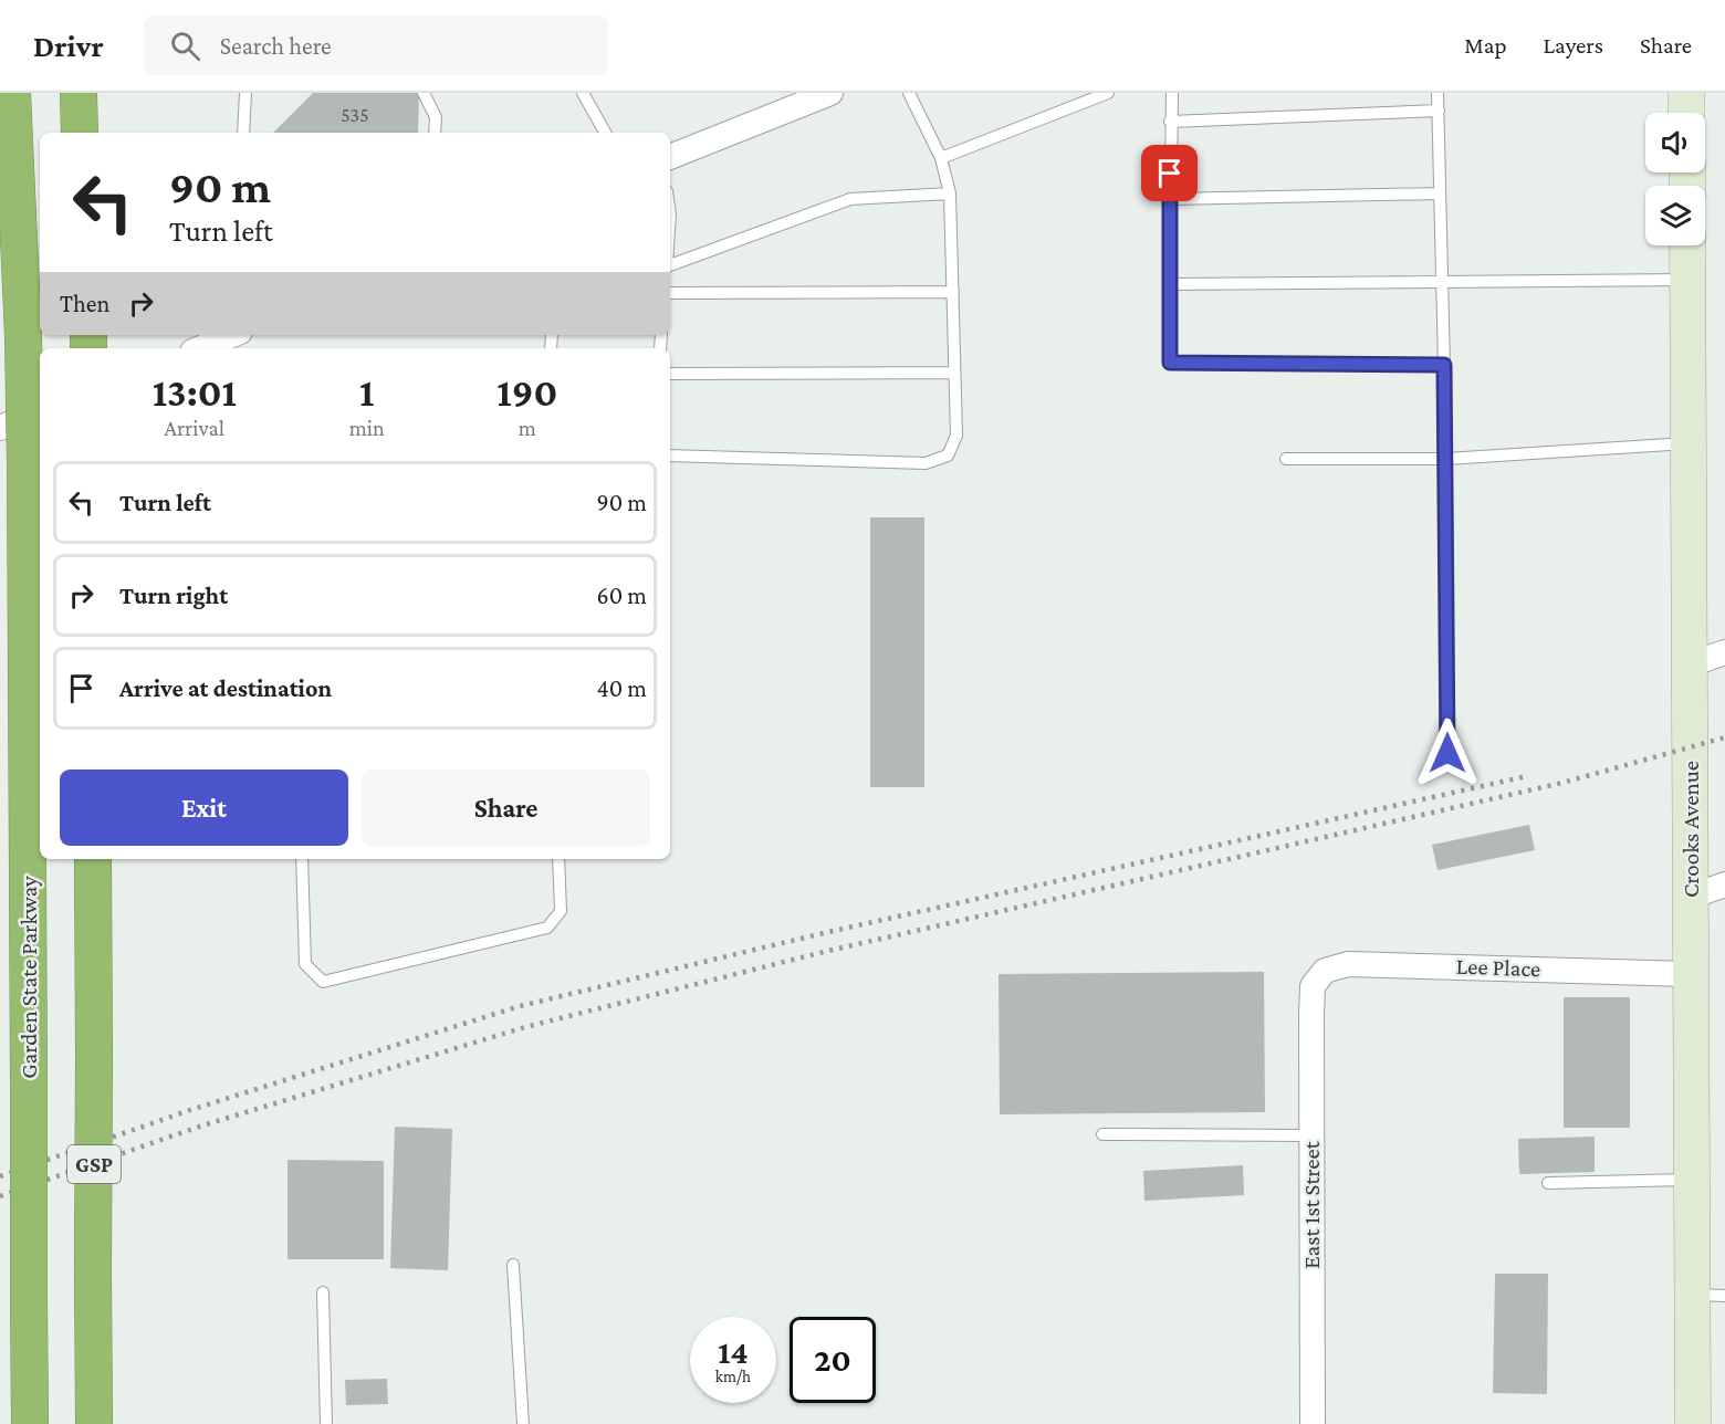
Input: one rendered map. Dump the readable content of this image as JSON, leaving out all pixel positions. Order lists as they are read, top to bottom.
{
  "streets": {
    "highway": ["Garden State Parkway", "GSP"],
    "street": ["Crooks Avenue", "Lee Place", "East 1st Street"]
  },
  "crossings": [
    ["Crooks Avenue", "Lee Place"],
    ["Lee Place", "East 1st Street"]
  ],
  "house_numbers": ["535"],
  "page": {
    "header": "Drivr",
    "search": "Search here",
    "nav": ["Map", "Layers", "Share"],
    "turn": ["90 m", "Turn left"],
    "then": "Then",
    "eta": [
      "13:01",
      "Arrival",
      "1",
      "min",
      "190",
      "m"
    ],
    "list": [
      {
        "name": "Turn left",
        "value": "90 m"
      },
      {
        "name": "Turn right",
        "value": "60 m"
      },
      {
        "name": "Arrive at destination",
        "value": "40 m"
      }
    ],
    "buttons": ["Exit", "Share"],
    "speed": "14 km/h",
    "limit": "20"
  }
}
